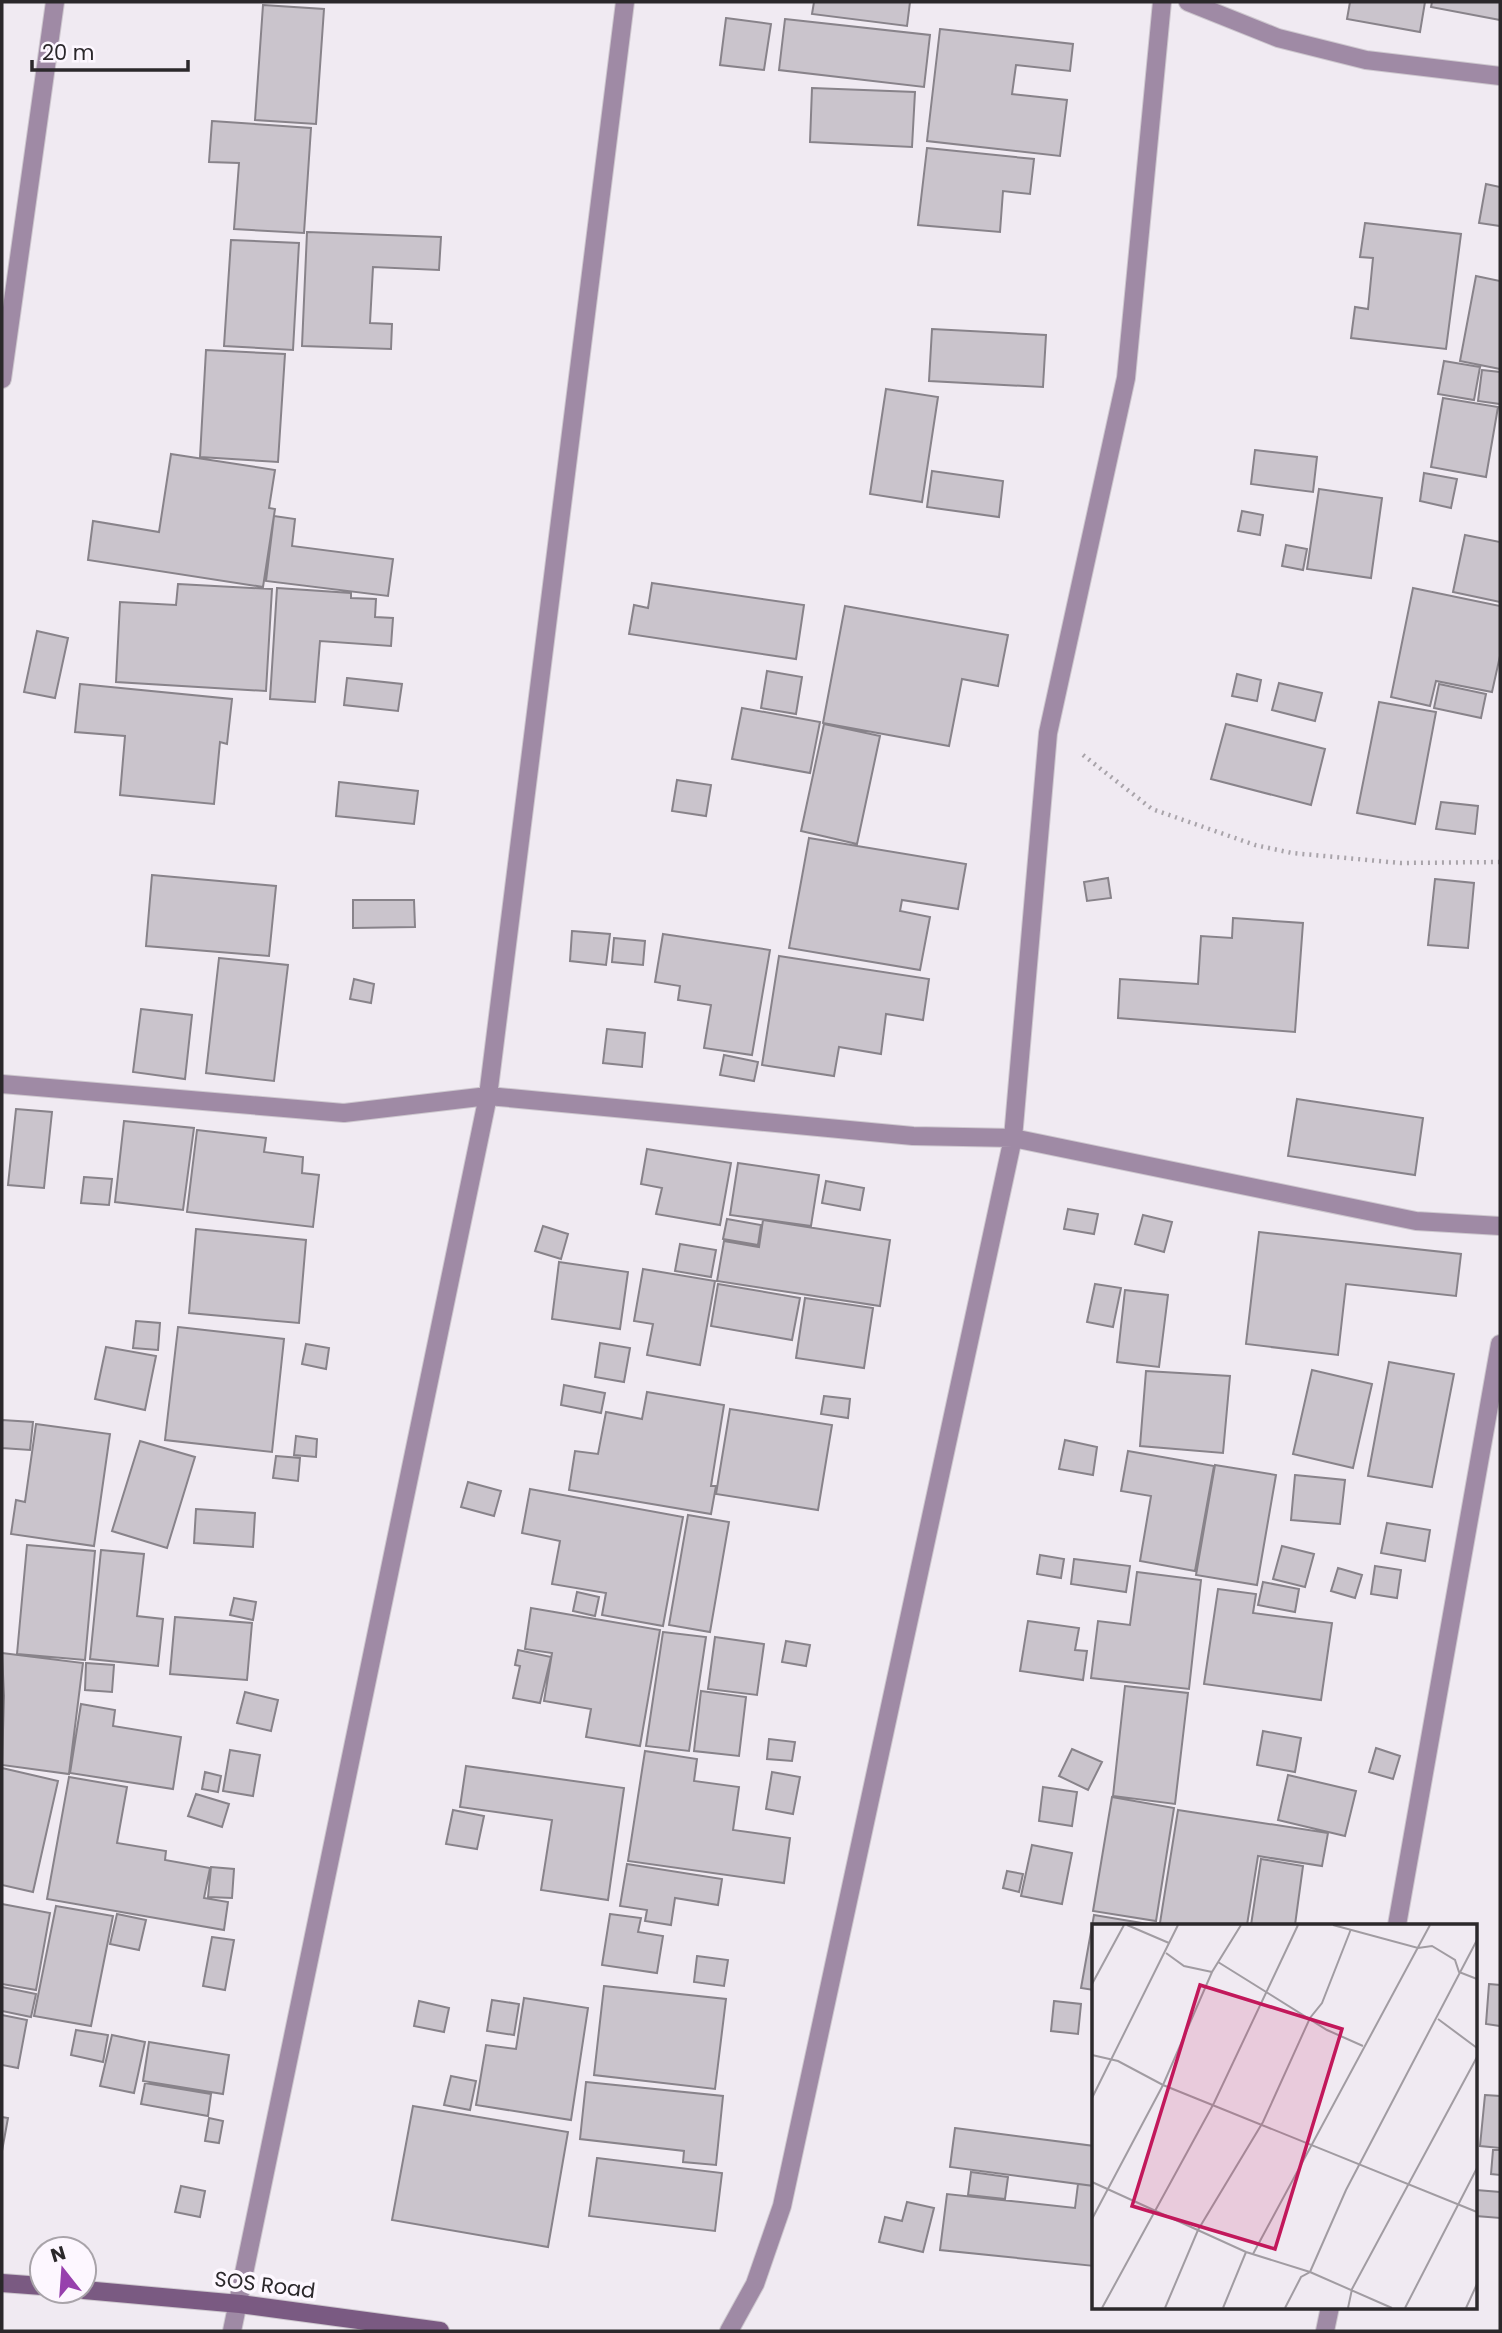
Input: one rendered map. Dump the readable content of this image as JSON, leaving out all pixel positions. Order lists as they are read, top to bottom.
{
  "streets": {
    "street": ["SOS Road"]
  },
  "scale_bar": "20 m",
  "north": "top"
}
